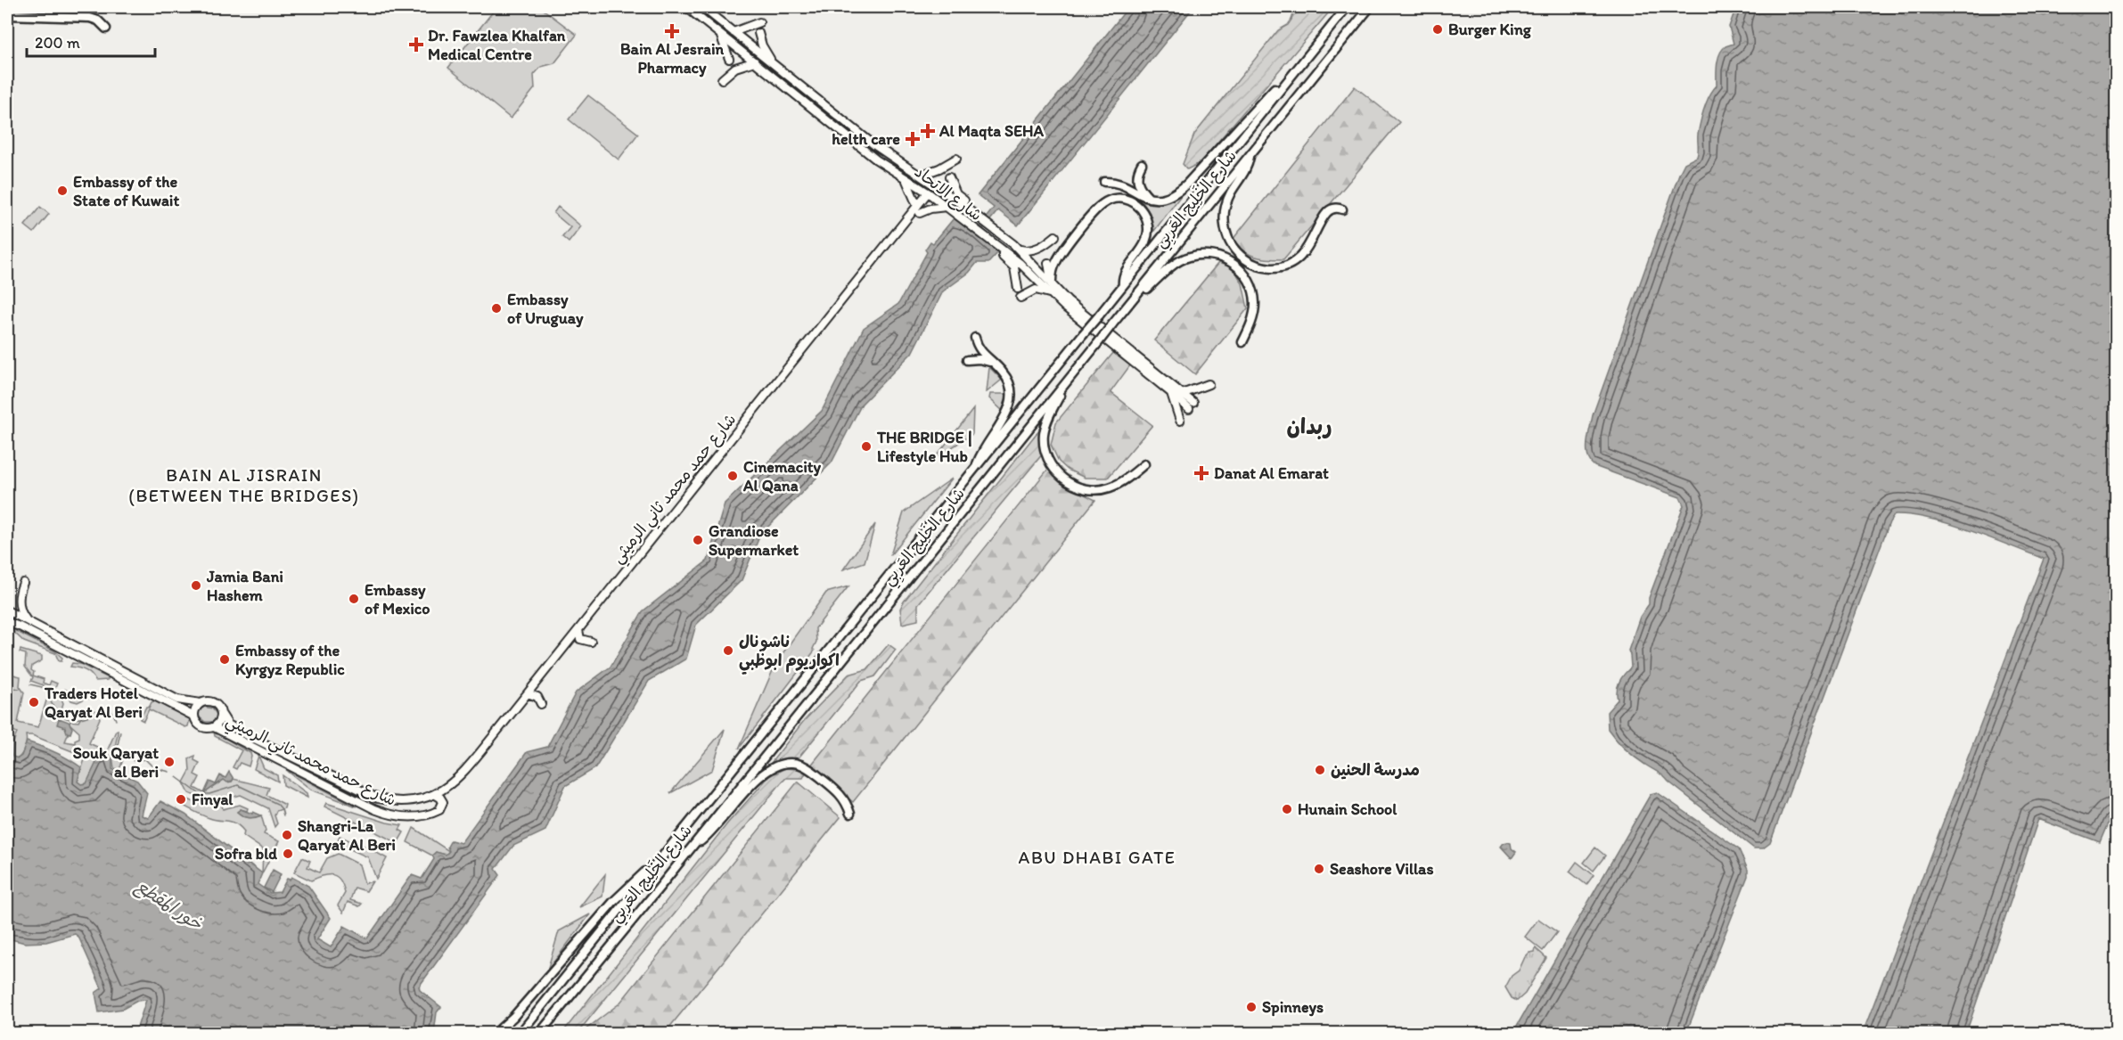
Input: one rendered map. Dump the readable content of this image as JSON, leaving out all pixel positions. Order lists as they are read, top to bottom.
{
  "streets": {
    "highway": ["شارع الخَلِيج العَربِي"],
    "main road": ["شارع الاتحاد", "شارع حمد محمد ثاني الرميثي"]
  },
  "crossings": [
    ["شارع الاتحاد", "شارع حمد محمد ثاني الرميثي"]
  ],
  "districts": ["ربدان", "BAIN AL JISRAIN (BETWEEN THE BRIDGES)", "ABU DHABI GATE"],
  "water": ["خور المقطع"],
  "places": {
    "other": [
      "Burger King",
      "Embassy of the State of Kuwait",
      "Embassy of Uruguay",
      "THE BRIDGE | Lifestyle Hub",
      "Cinemacity Al Qana",
      "Grandiose Supermarket",
      "Jamia Bani Hashem",
      "Embassy of Mexico",
      "ناشونال اكواريوم ابوظبي",
      "Embassy of the Kyrgyz Republic",
      "Traders Hotel Qaryat Al Beri",
      "Souk Qaryat al Beri",
      "مدرسة الحنين",
      "Finyal",
      "Hunain School",
      "Shangri-La Qaryat Al Beri",
      "Sofra bld",
      "Seashore Villas",
      "Spinneys"
    ],
    "health": [
      "Bain Al Jesrain Pharmacy",
      "Dr. Fawzlea Khalfan Medical Centre",
      "Al Maqta SEHA",
      "helth care",
      "Danat Al Emarat"
    ]
  },
  "scale_bar": "200 m"
}
